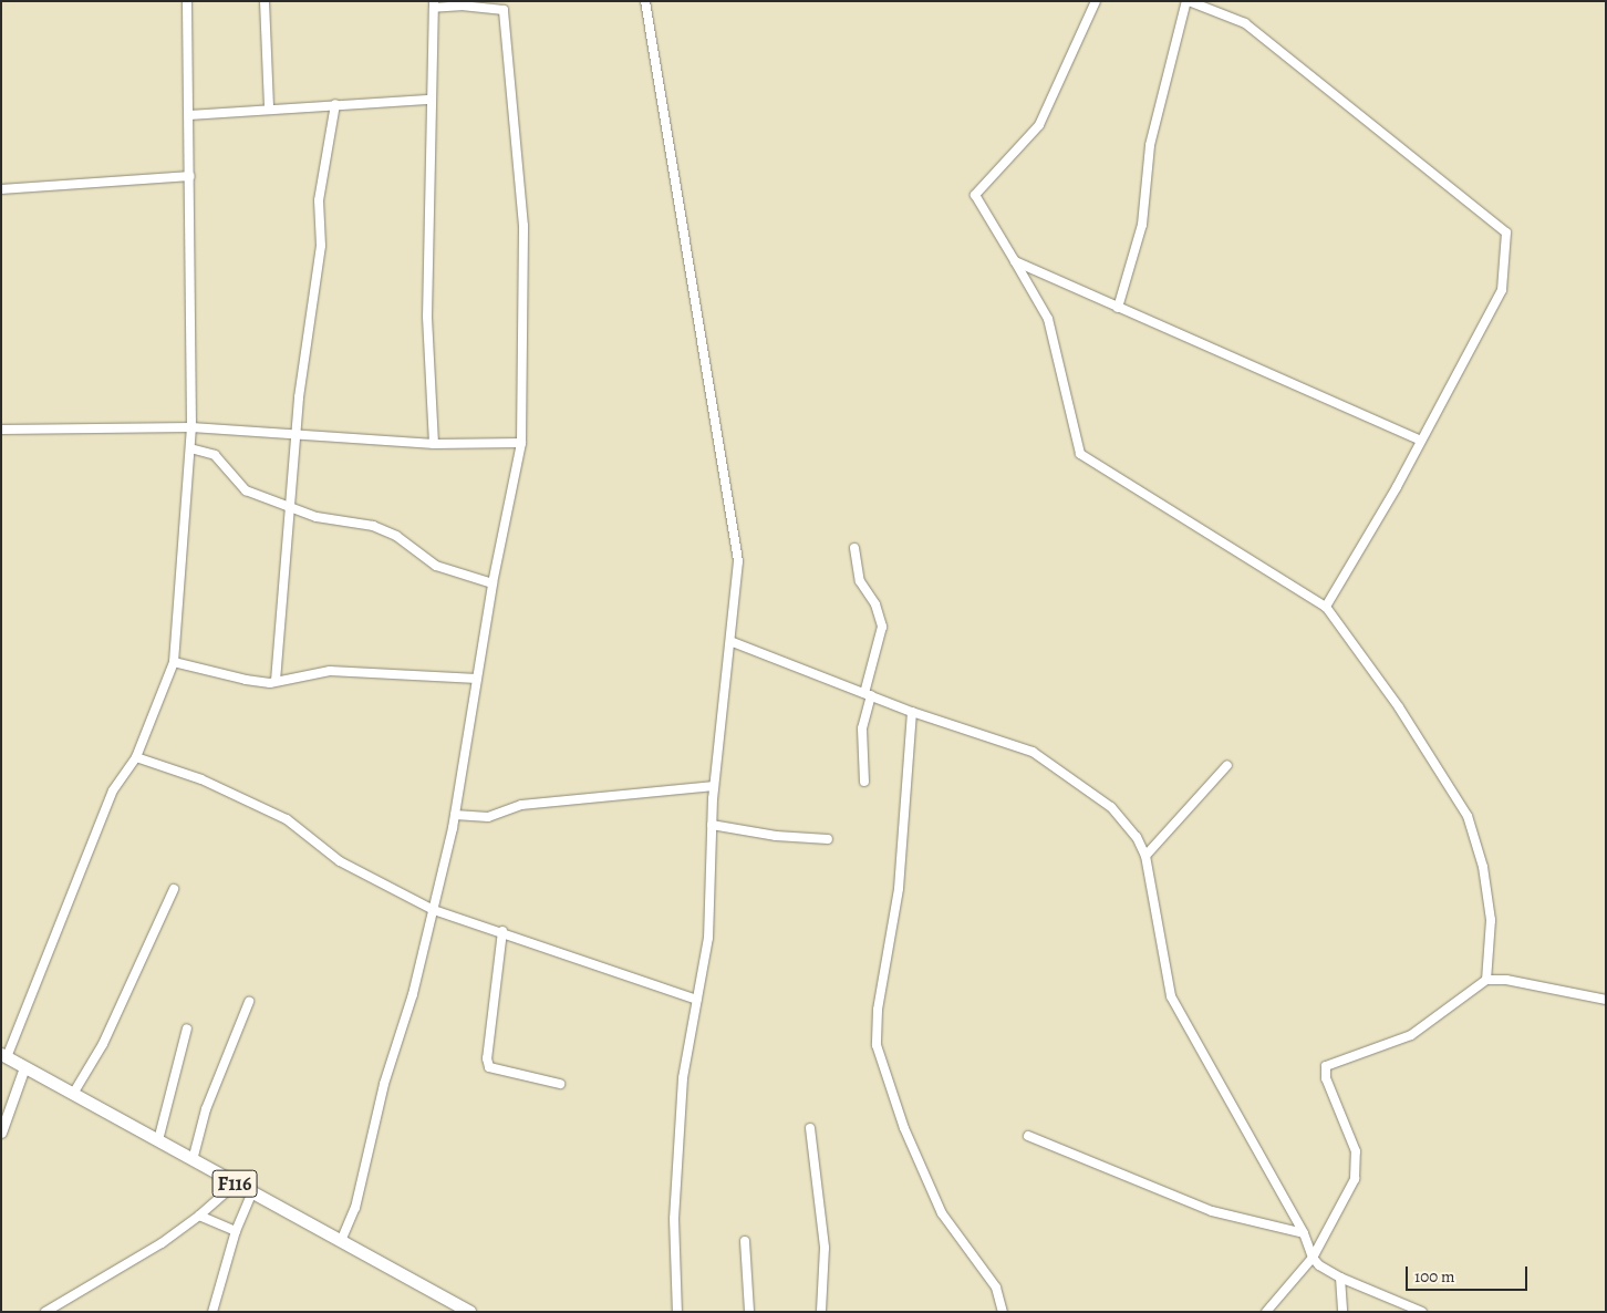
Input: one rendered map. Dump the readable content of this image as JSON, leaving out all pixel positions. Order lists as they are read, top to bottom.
{
  "streets": {
    "main road": ["F116"]
  },
  "scale_bar": "100 m"
}
